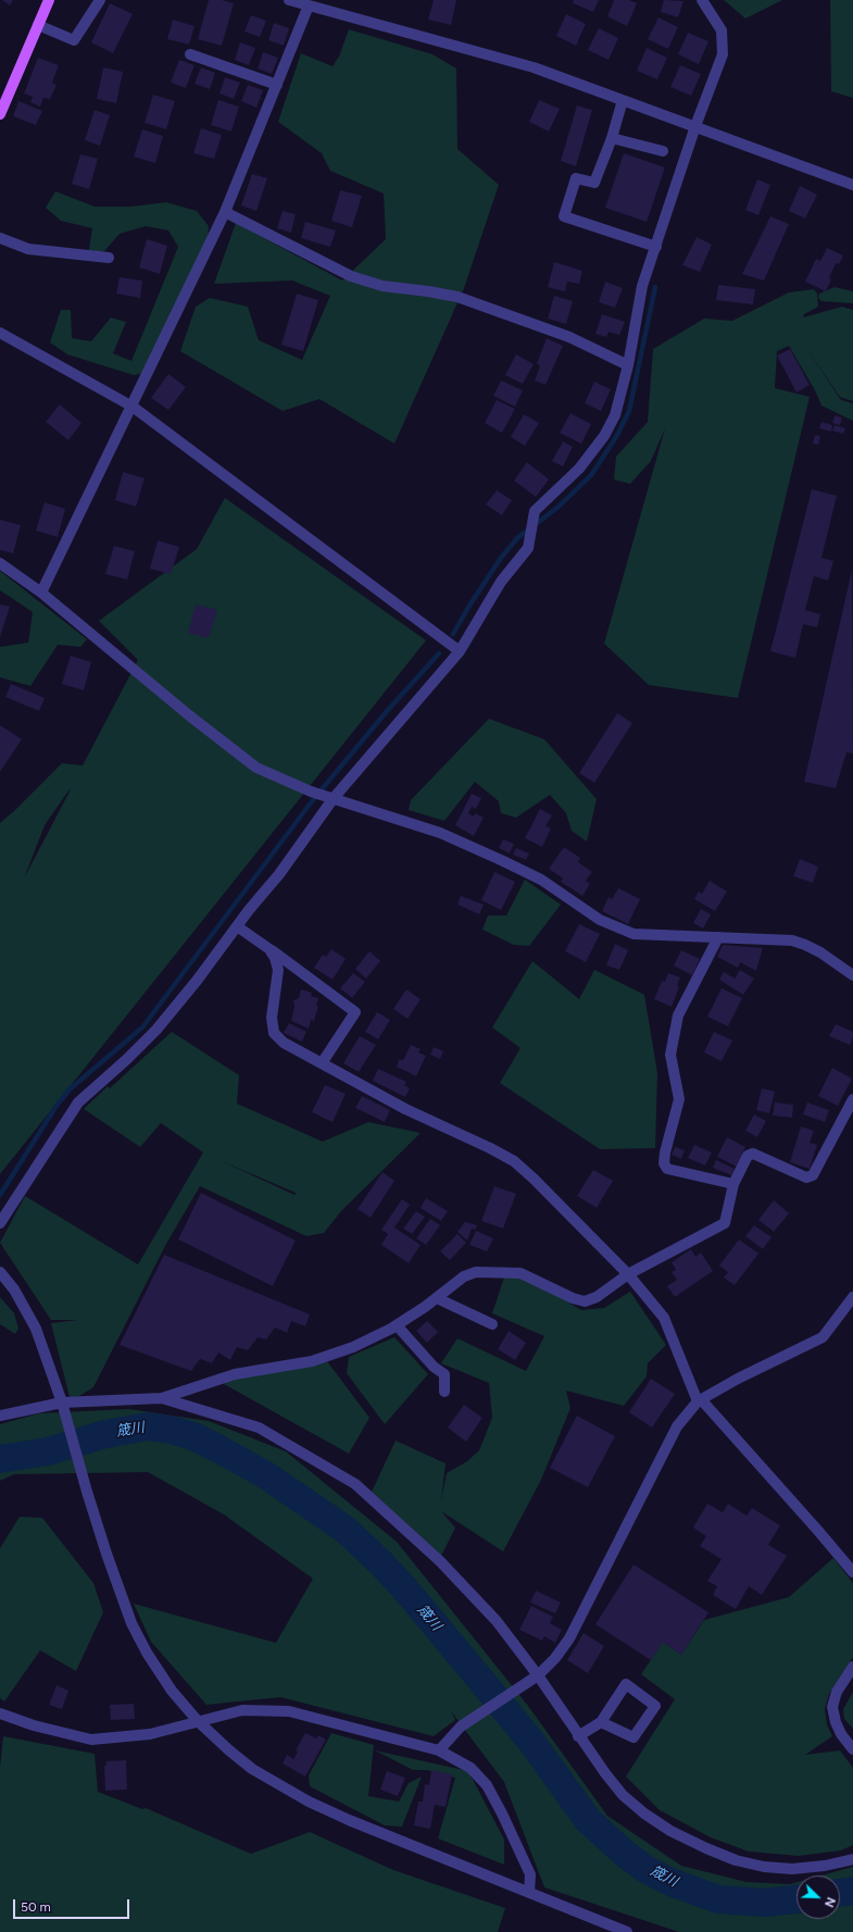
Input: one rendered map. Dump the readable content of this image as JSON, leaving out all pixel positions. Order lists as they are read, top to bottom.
{
  "water": ["筬川"],
  "scale_bar": "50 m",
  "north": "bottom right"
}
